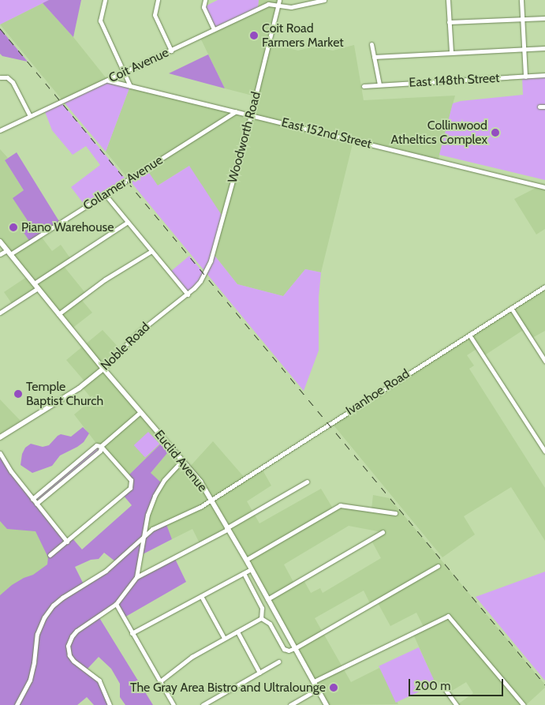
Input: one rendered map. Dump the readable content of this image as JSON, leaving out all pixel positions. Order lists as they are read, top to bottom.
{
  "streets": {
    "main road": ["Noble Road", "Euclid Avenue"],
    "street": [
      "Coit Avenue",
      "East 148th Street",
      "East 152nd Street",
      "Woodworth Road",
      "Collamer Avenue",
      "Ivanhoe Road"
    ]
  },
  "crossings": [
    ["Coit Avenue", "East 152nd Street"],
    ["Coit Avenue", "Woodworth Road"],
    ["East 152nd Street", "Woodworth Road"],
    ["East 152nd Street", "Collamer Avenue"],
    ["Woodworth Road", "Noble Road"],
    ["Collamer Avenue", "Euclid Avenue"],
    ["Noble Road", "Euclid Avenue"],
    ["Ivanhoe Road", "Euclid Avenue"]
  ],
  "places": [
    "Coit Road Farmers Market",
    "Collinwood Atheltics Complex",
    "Piano Warehouse",
    "Temple Baptist Church",
    "The Gray Area Bistro and Ultralounge"
  ],
  "scale_bar": "200 m"
}
